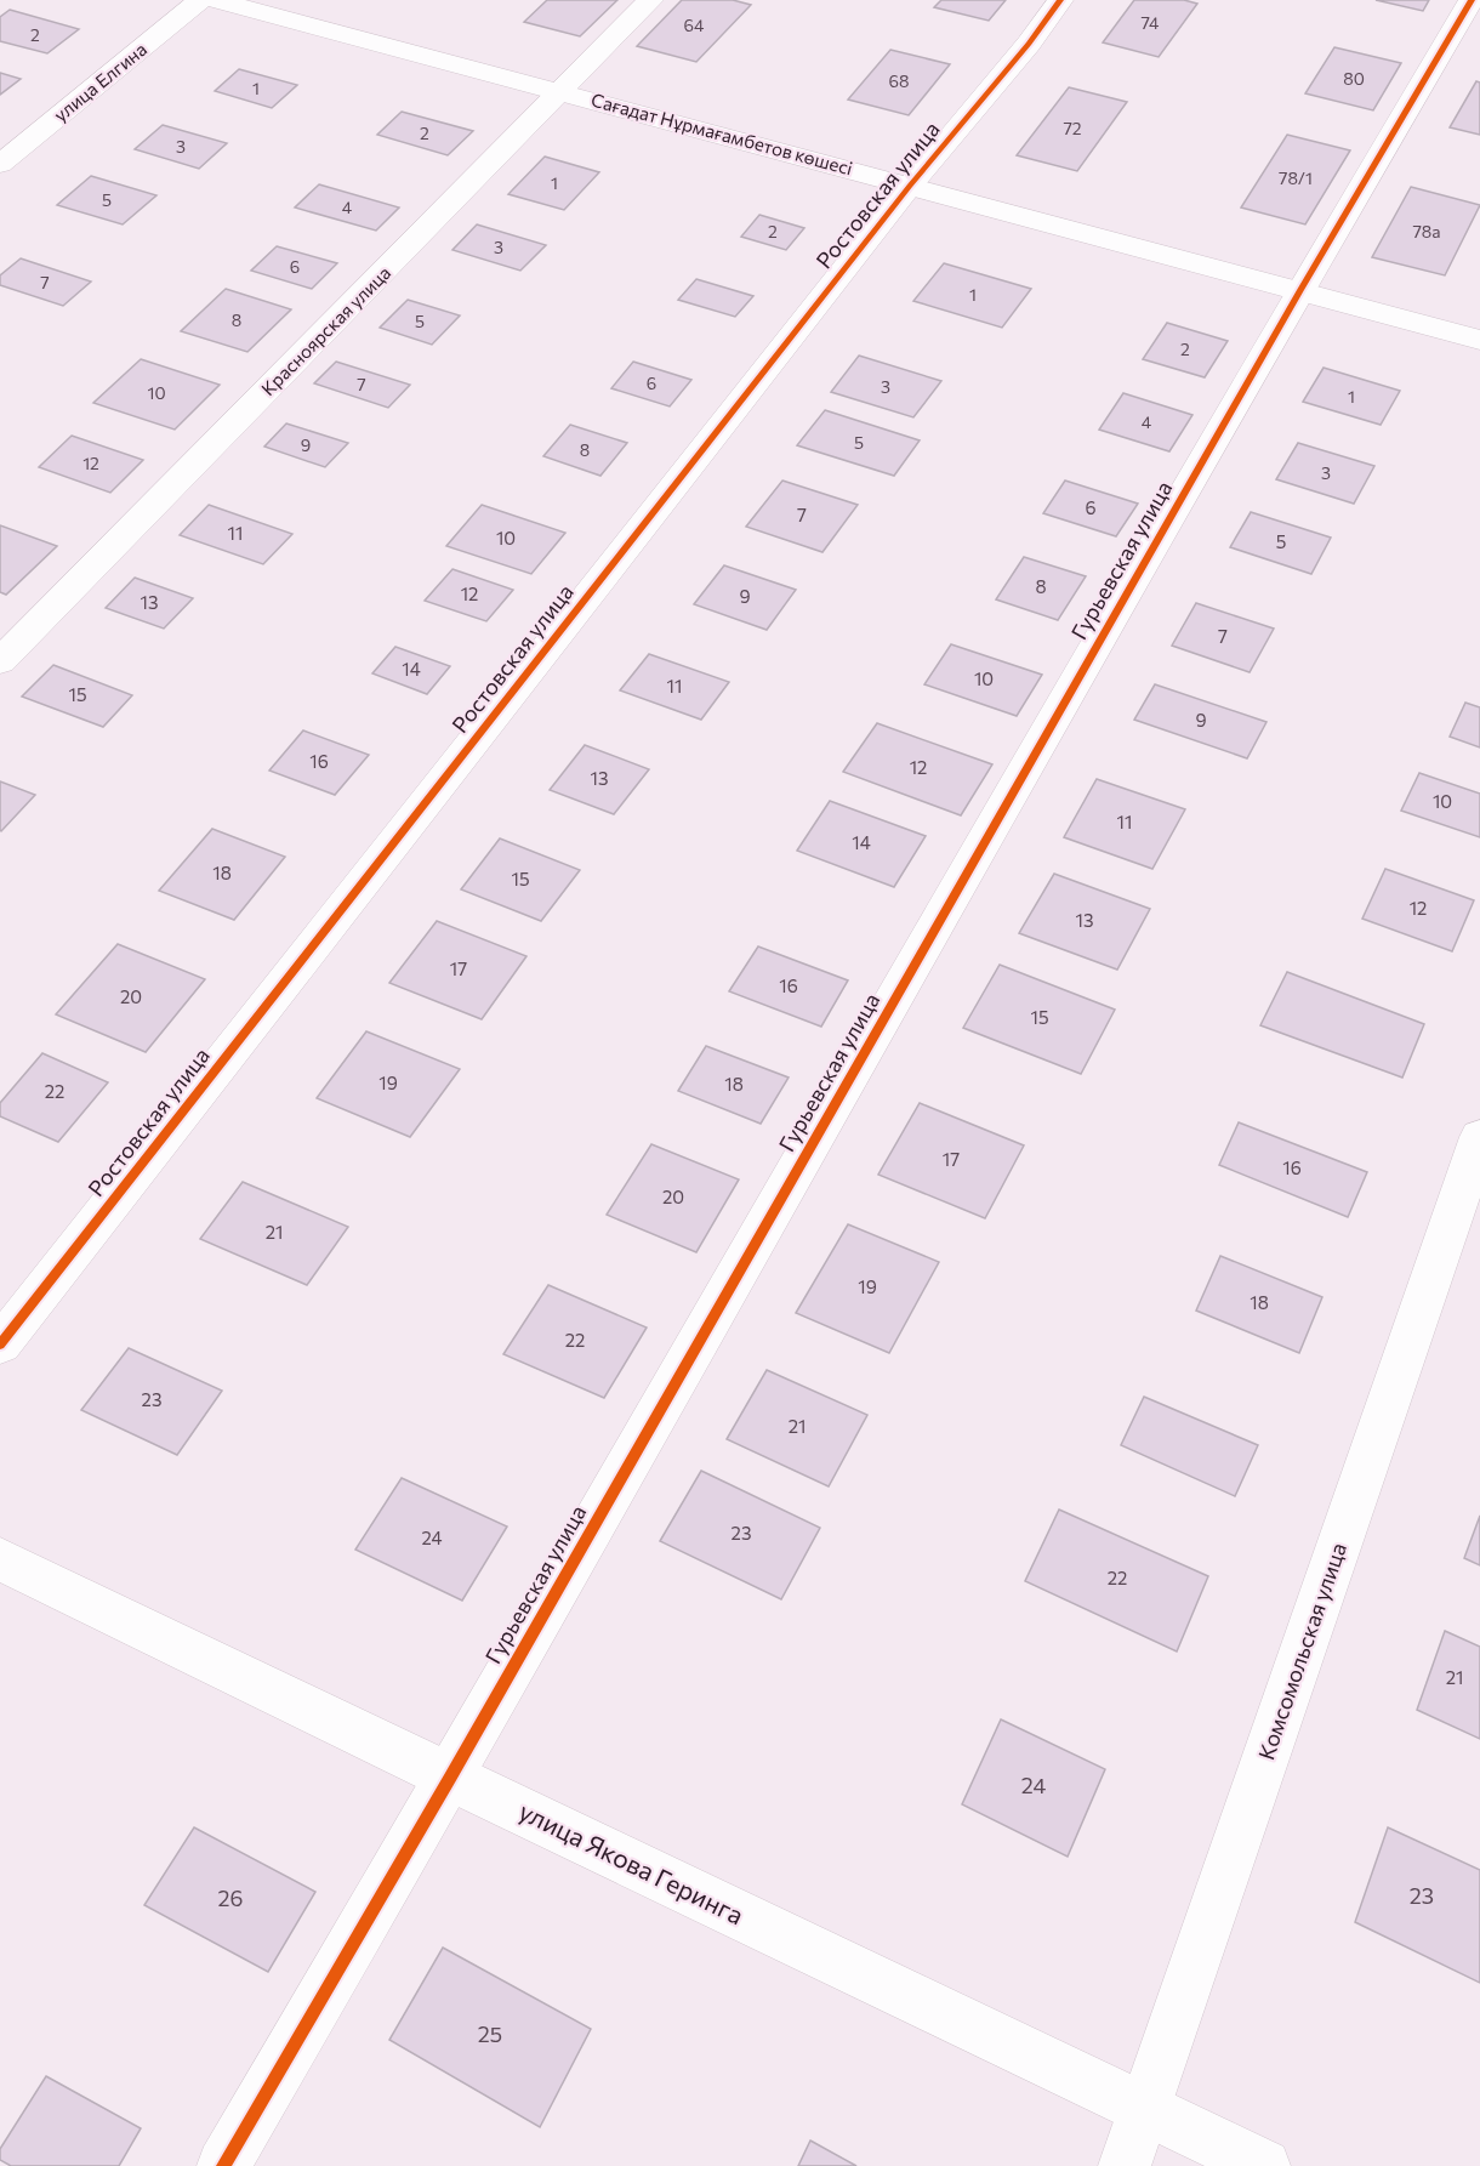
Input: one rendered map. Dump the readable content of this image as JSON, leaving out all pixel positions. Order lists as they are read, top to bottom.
{
  "streets": {
    "street": [
      "улица Елгина",
      "Сағадат Нұрмағамбетов көшесі",
      "Ростовская улица",
      "Красноярская улица",
      "Гурьевская улица",
      "Комсомольская улица",
      "улица Якова Геринга"
    ]
  },
  "crossings": [
    ["Сағадат Нұрмағамбетов көшесі", "Ростовская улица"],
    ["Сағадат Нұрмағамбетов көшесі", "Красноярская улица"],
    ["Сағадат Нұрмағамбетов көшесі", "Гурьевская улица"],
    ["Гурьевская улица", "улица Якова Геринга"],
    ["Комсомольская улица", "улица Якова Геринга"]
  ],
  "house_numbers": [
    "74",
    "64",
    "2",
    "80",
    "68",
    "1",
    "72",
    "2",
    "3",
    "78/1",
    "1",
    "5",
    "4",
    "2",
    "78а",
    "3",
    "6",
    "7",
    "1",
    "8",
    "5",
    "2",
    "6",
    "7",
    "3",
    "10",
    "1",
    "4",
    "5",
    "9",
    "8",
    "12",
    "3",
    "6",
    "7",
    "11",
    "10",
    "5",
    "8",
    "12",
    "9",
    "13",
    "7",
    "14",
    "10",
    "11",
    "15",
    "9",
    "16",
    "12",
    "13",
    "10",
    "11",
    "14",
    "18",
    "15",
    "12",
    "13",
    "17",
    "16",
    "20",
    "15",
    "19",
    "18",
    "22",
    "17",
    "16",
    "20",
    "21",
    "19",
    "18",
    "22",
    "23",
    "21",
    "23",
    "24",
    "22",
    "21",
    "24",
    "23",
    "26",
    "25"
  ]
}
